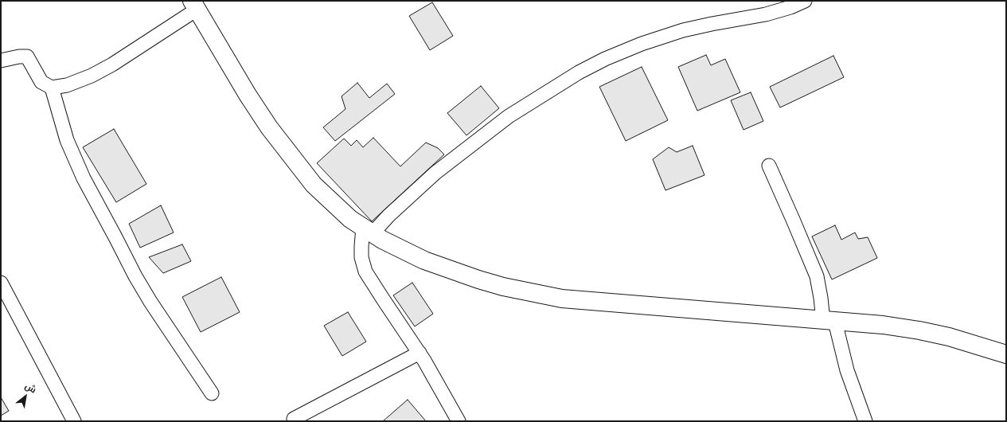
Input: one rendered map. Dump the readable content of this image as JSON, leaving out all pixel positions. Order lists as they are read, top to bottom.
{
  "north": "top right"
}
